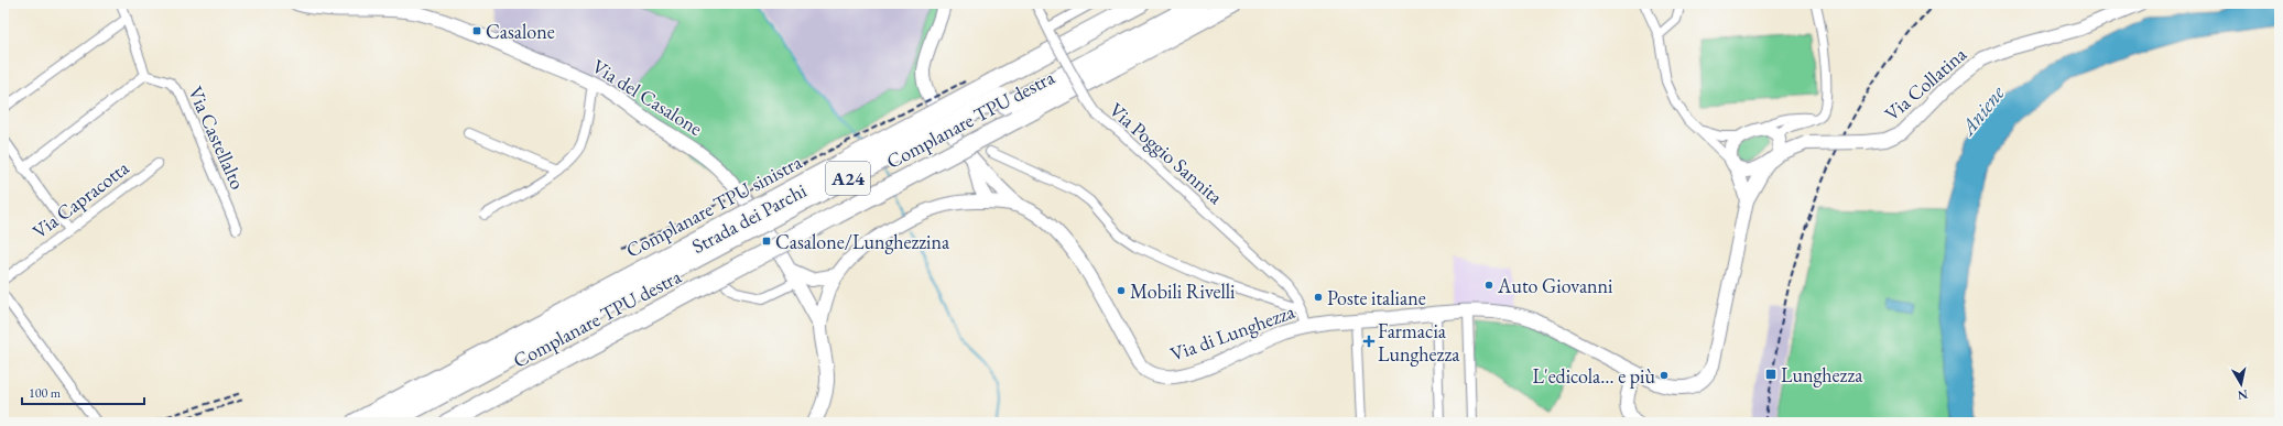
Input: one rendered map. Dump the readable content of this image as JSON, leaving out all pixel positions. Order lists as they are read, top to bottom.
{
  "streets": {
    "highway": [
      "Complanare TPU destra",
      "A24",
      "Complanare TPU sinistra",
      "Strada dei Parchi"
    ],
    "street": [
      "Via Collatina",
      "Via del Casalone",
      "Via Castellalto",
      "Via Poggio Sannita",
      "Via Capracotta",
      "Via di Lunghezza"
    ]
  },
  "crossings": [
    ["Complanare TPU destra", "Complanare TPU sinistra"],
    ["Complanare TPU destra", "Strada dei Parchi"],
    ["Via Poggio Sannita", "Via di Lunghezza"],
    ["Complanare TPU sinistra", "Strada dei Parchi"]
  ],
  "water": ["Aniene"],
  "places": {
    "transit": ["Casalone", "Casalone/Lunghezzina", "Lunghezza"],
    "other": [
      "Auto Giovanni",
      "Mobili Rivelli",
      "Poste italiane",
      "L'edicola… e più"
    ],
    "health": ["Farmacia Lunghezza"]
  },
  "scale_bar": "100 m",
  "north": "bottom"
}
